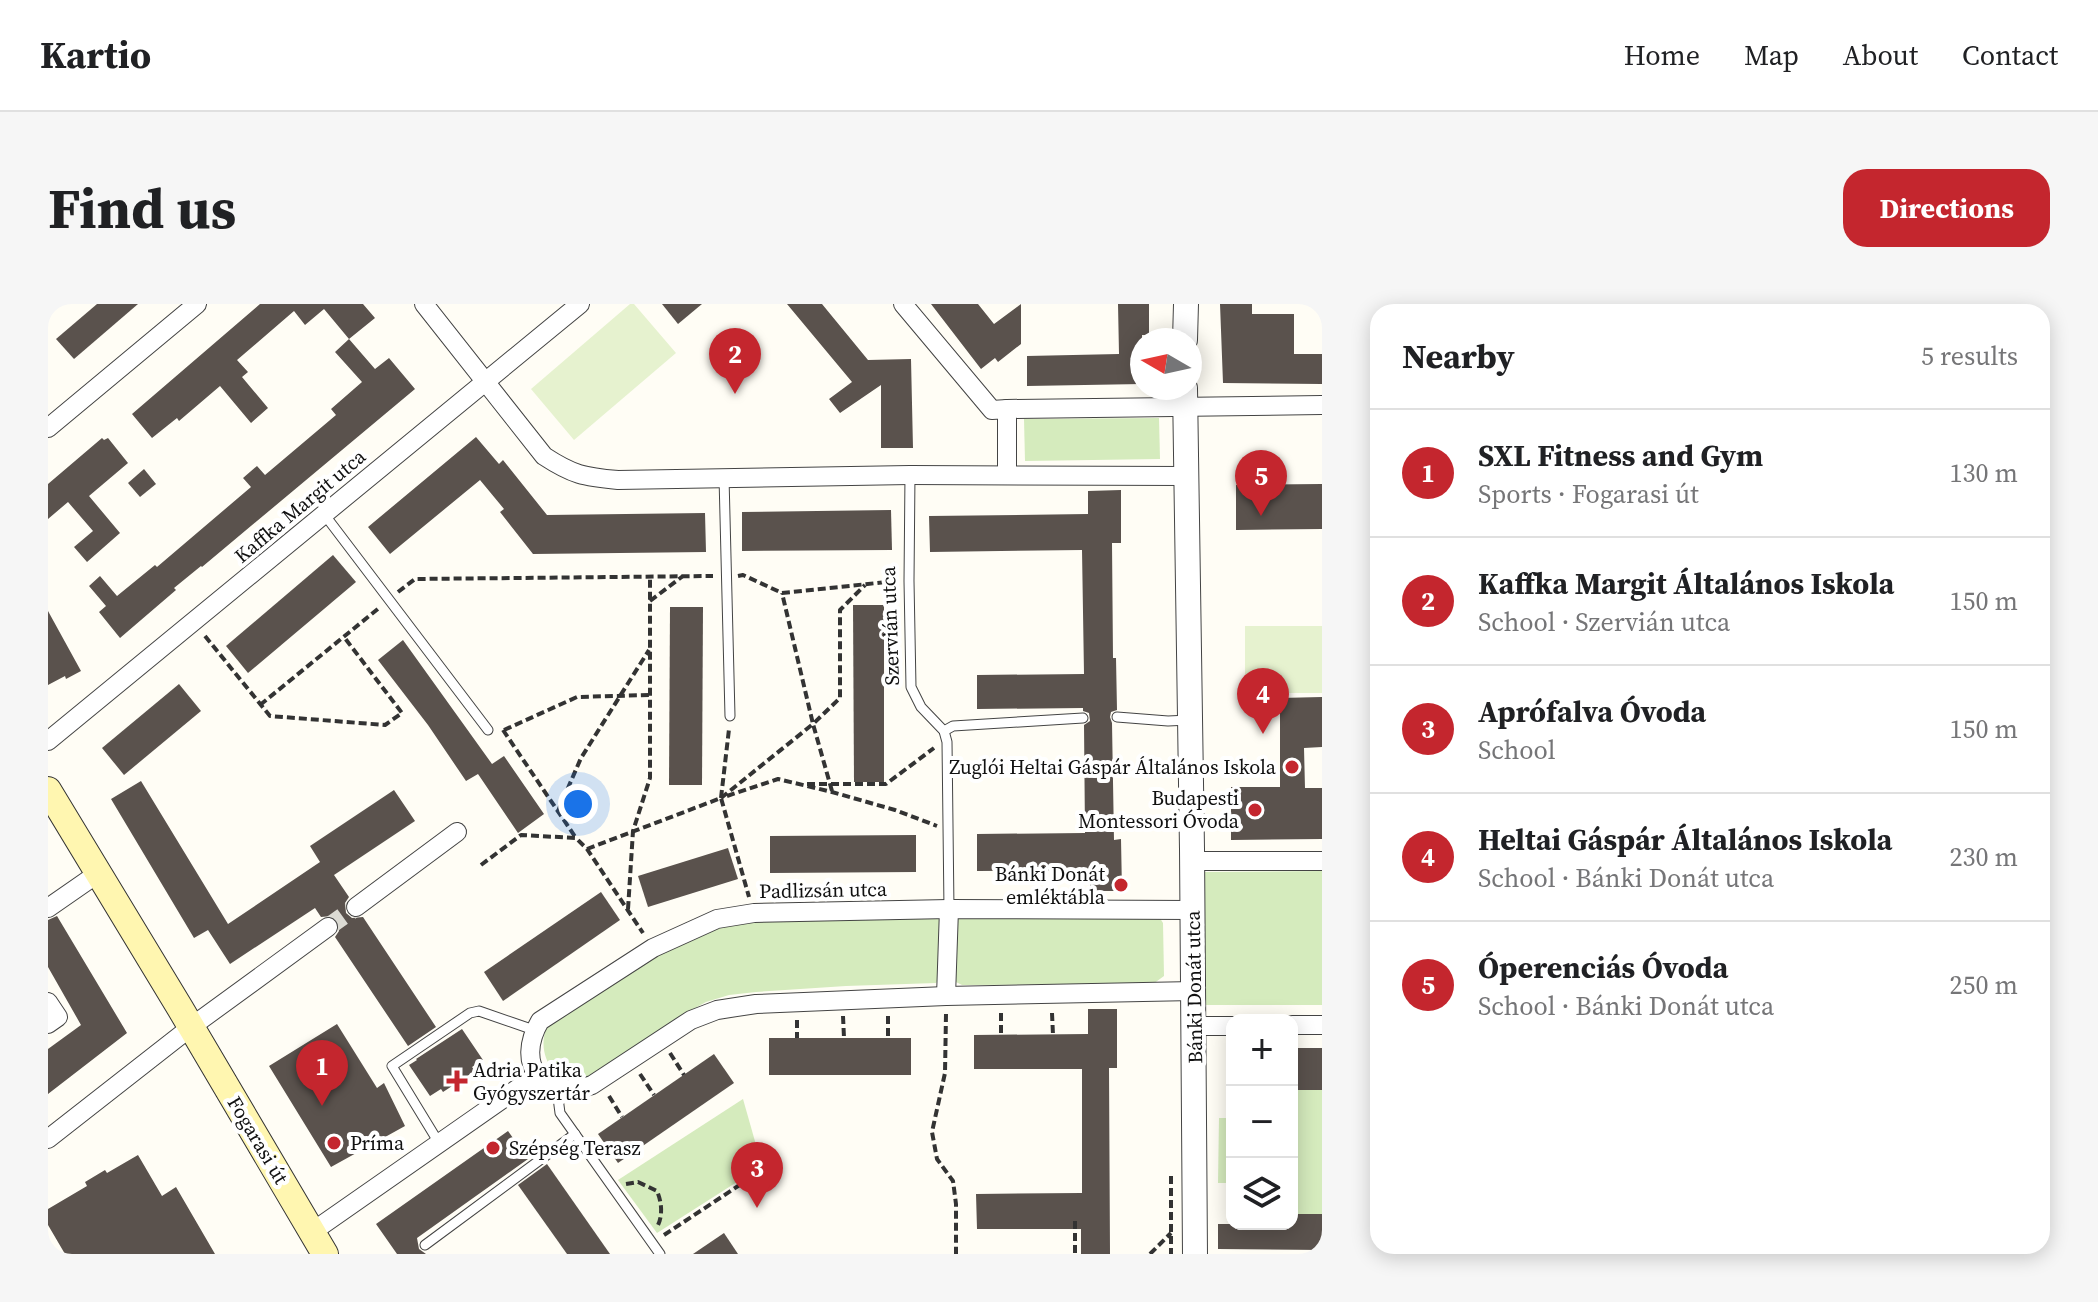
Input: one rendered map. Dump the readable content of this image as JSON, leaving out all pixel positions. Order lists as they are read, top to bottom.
{
  "streets": {
    "main road": ["Fogarasi út"],
    "street": ["Kaffka Margit utca", "Padlizsán utca", "Bánki Donát utca"],
    "lane": ["Szervián utca"]
  },
  "crossings": [
    ["Szervián utca", "Padlizsán utca"],
    ["Padlizsán utca", "Bánki Donát utca"]
  ],
  "places": {
    "other": [
      "Zuglói Heltai Gáspár Általános Iskola",
      "Budapesti Montessori Óvoda",
      "Bánki Donát emléktábla",
      "Príma",
      "Szépség Terasz"
    ],
    "health": ["Adria Patika Gyógyszertár"]
  },
  "north": "left",
  "page": {
    "header": "Kartio",
    "nav": [
      "Home",
      "Map",
      "About",
      "Contact"
    ],
    "buttons": "Directions",
    "title": "Find us",
    "heading": ["Nearby", "5 results"],
    "pins": [
      "2",
      "5",
      "4",
      "1",
      "3"
    ],
    "list": [
      {
        "mark": "1",
        "name": "SXL Fitness and Gym",
        "note": "Sports · Fogarasi út",
        "value": "130 m"
      },
      {
        "mark": "2",
        "name": "Kaffka Margit Általános Iskola",
        "note": "School · Szervián utca",
        "value": "150 m"
      },
      {
        "mark": "3",
        "name": "Aprófalva Óvoda",
        "note": "School",
        "value": "150 m"
      },
      {
        "mark": "4",
        "name": "Heltai Gáspár Általános Iskola",
        "note": "School · Bánki Donát utca",
        "value": "230 m"
      },
      {
        "mark": "5",
        "name": "Óperenciás Óvoda",
        "note": "School · Bánki Donát utca",
        "value": "250 m"
      }
    ],
    "map_buttons": ["+", "−"]
  }
}
